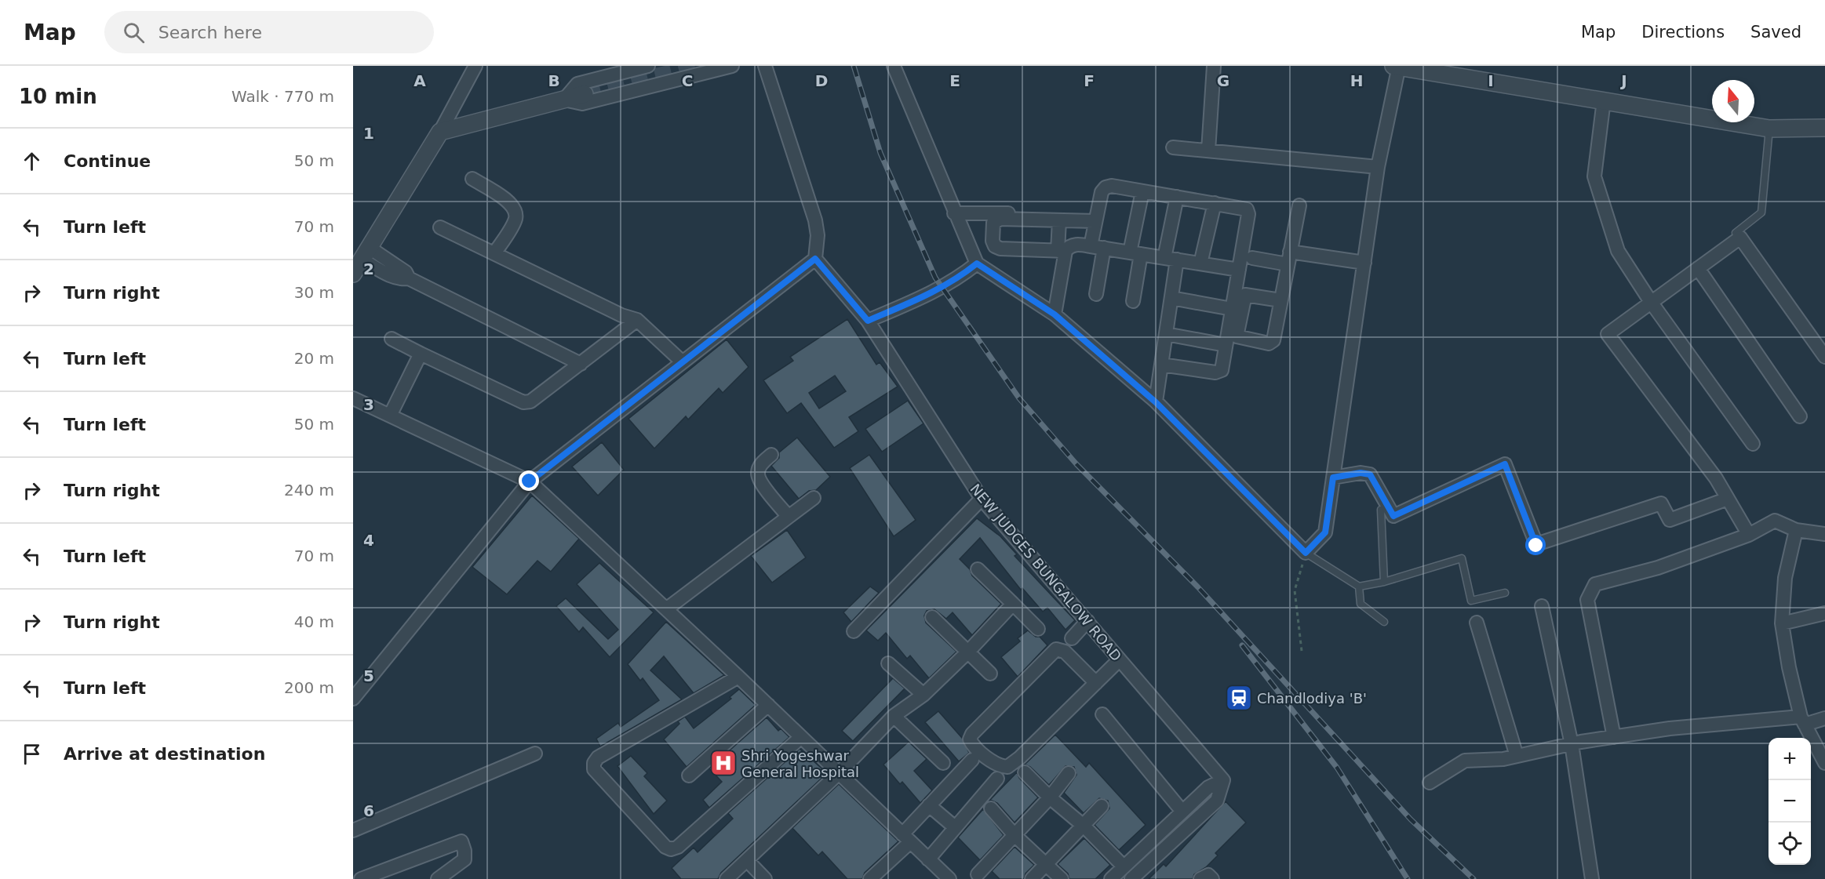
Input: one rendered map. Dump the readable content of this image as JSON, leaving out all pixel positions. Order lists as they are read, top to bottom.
{
  "streets": {
    "street": ["NEW JUDGES BUNGALOW ROAD"]
  },
  "places": {
    "station": ["Chandlodiya 'B'"],
    "hospital": ["Shri Yogeshwar General Hospital"]
  },
  "north": "top",
  "page": {
    "header": "Map",
    "search": "Search here",
    "nav": ["Map", "Directions", "Saved"],
    "heading": ["10 min", "Walk · 770 m"],
    "list": [
      ["Continue", "50 m"],
      ["Turn left", "70 m"],
      ["Turn right", "30 m"],
      ["Turn left", "20 m"],
      ["Turn left", "50 m"],
      ["Turn right", "240 m"],
      ["Turn left", "70 m"],
      ["Turn right", "40 m"],
      ["Turn left", "200 m"],
      "Arrive at destination"
    ],
    "map_buttons": ["+", "−"]
  },
  "grid": {
    "columns": [
      "A",
      "B",
      "C",
      "D",
      "E",
      "F",
      "G",
      "H",
      "I",
      "J"
    ],
    "rows": [
      "1",
      "2",
      "3",
      "4",
      "5",
      "6"
    ]
  }
}
